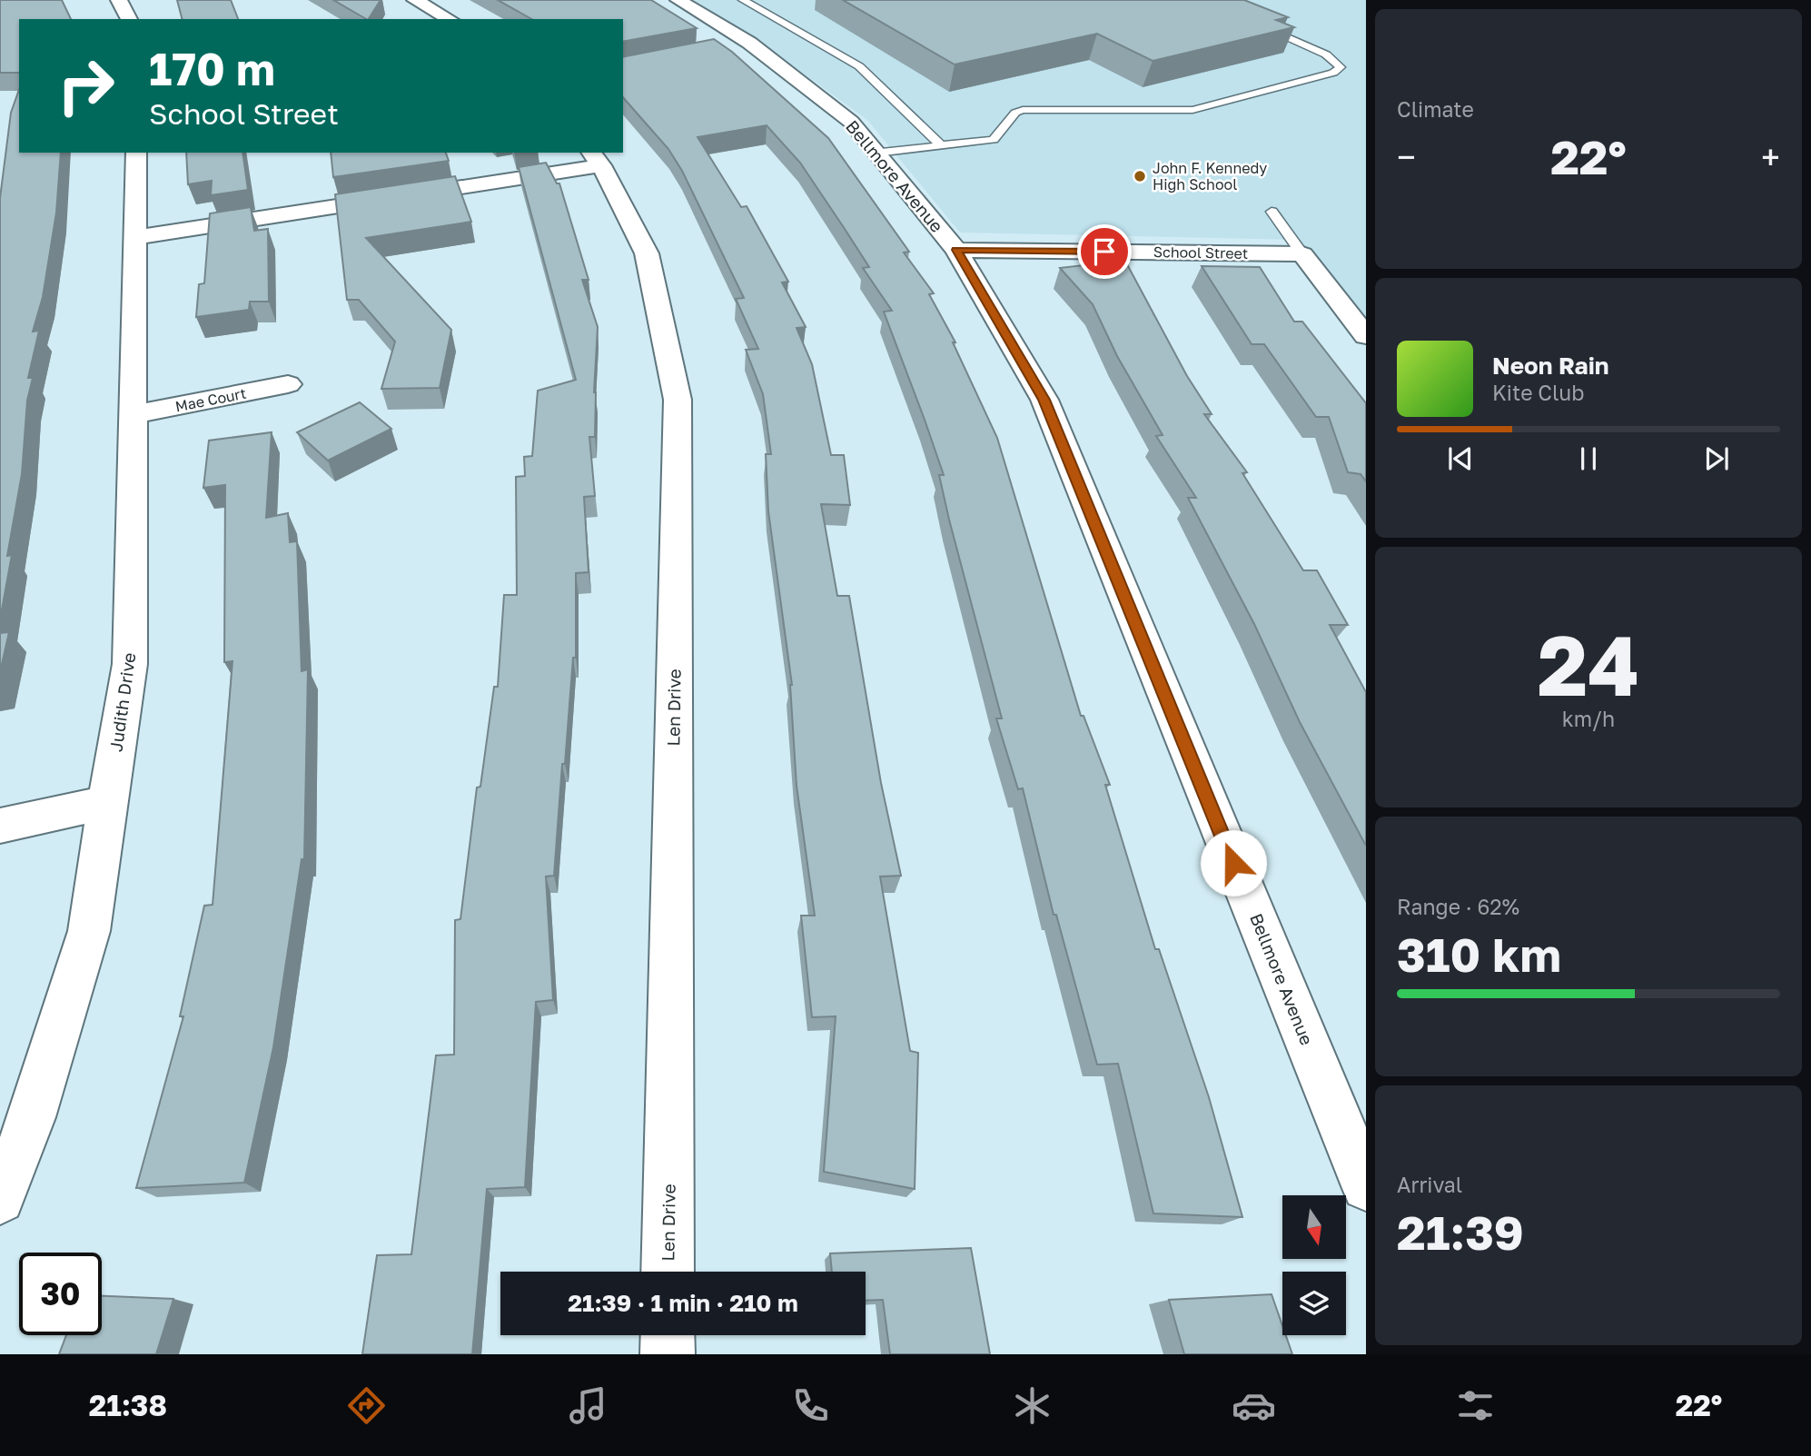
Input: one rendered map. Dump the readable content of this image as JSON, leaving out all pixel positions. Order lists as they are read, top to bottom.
{
  "streets": {
    "street": [
      "Bellmore Avenue",
      "School Street",
      "Mae Court",
      "Judith Drive",
      "Len Drive"
    ]
  },
  "crossings": [
    ["Bellmore Avenue", "School Street"],
    ["Mae Court", "Judith Drive"]
  ],
  "places": ["John F. Kennedy High School"],
  "north": "bottom",
  "page": {
    "tile": [
      "Climate",
      ["24", "km/h"],
      ["Range · 62%", "310 km"],
      ["Arrival", "21:39"]
    ],
    "turn": ["170 m", "School Street"],
    "heat": ["−", "22°", "+"],
    "song": ["Neon Rain", "Kite Club"],
    "limit": "30",
    "trip": "21:39 · 1 min · 210 m",
    "tabs": ["21:38", "22°"]
  }
}
